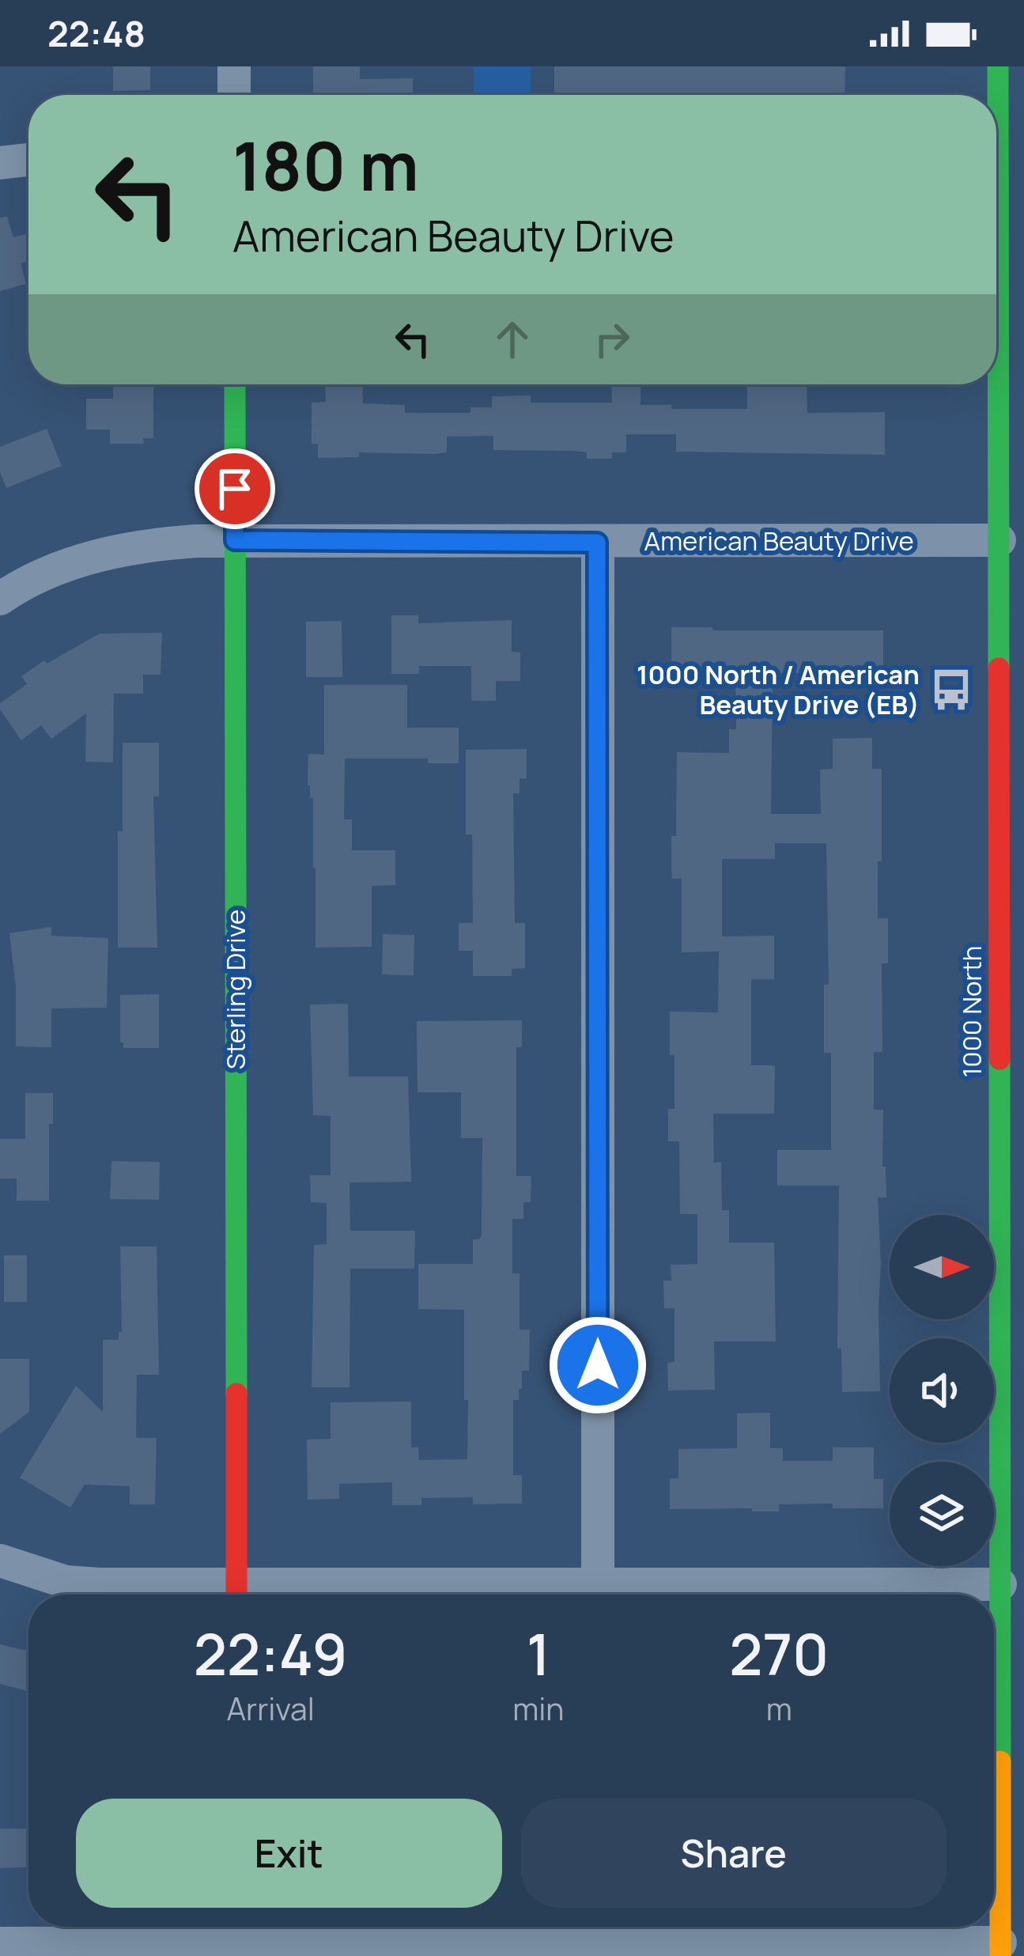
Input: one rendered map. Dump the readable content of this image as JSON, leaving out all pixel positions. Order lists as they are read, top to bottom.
{
  "streets": {
    "street": ["American Beauty Drive", "Sterling Drive", "1000 North"]
  },
  "crossings": [
    ["American Beauty Drive", "Sterling Drive"],
    ["American Beauty Drive", "1000 North"]
  ],
  "places": {
    "bus stop": ["1000 North / American Beauty Drive (EB)"]
  },
  "north": "right",
  "page": {
    "status": "22:48",
    "turn": ["180 m", "American Beauty Drive"],
    "eta": [
      "22:49",
      "Arrival",
      "1",
      "min",
      "270",
      "m"
    ],
    "buttons": ["Exit", "Share"]
  }
}
